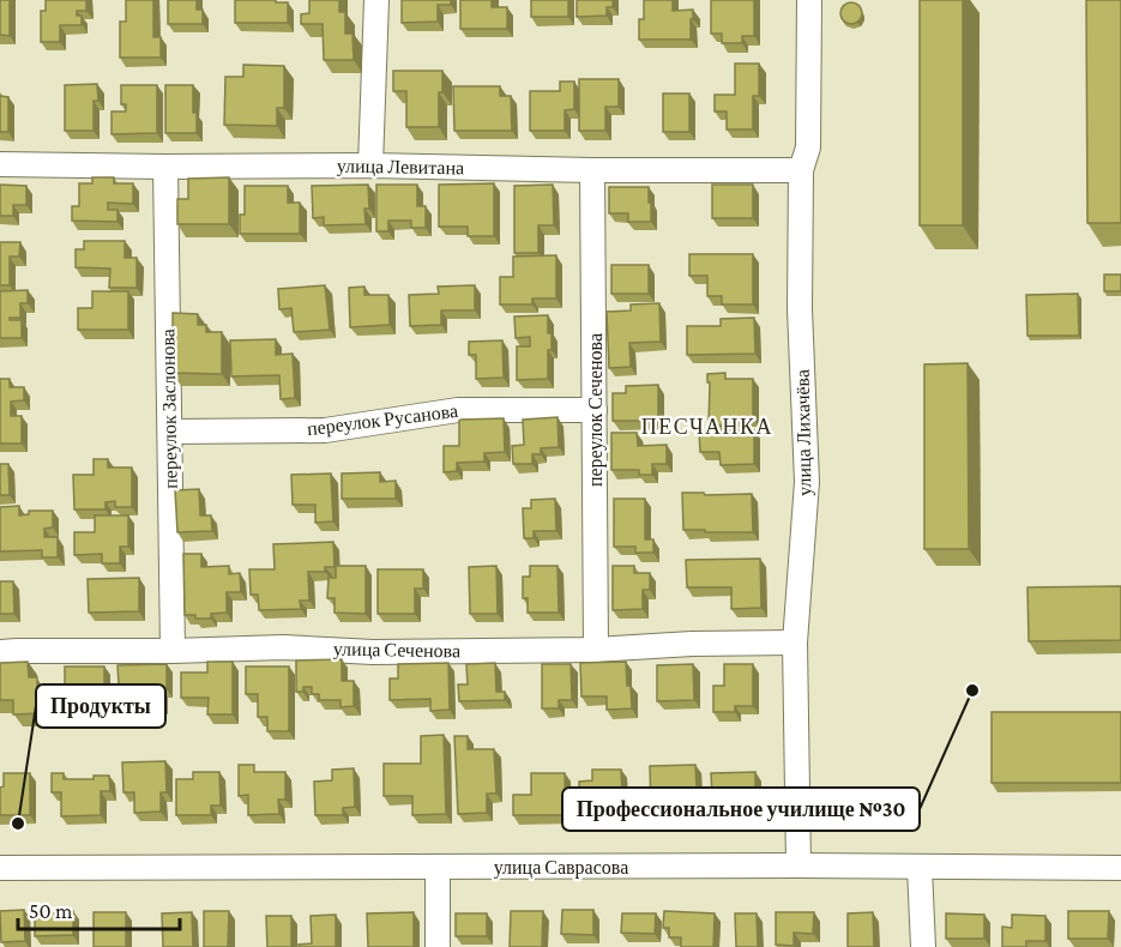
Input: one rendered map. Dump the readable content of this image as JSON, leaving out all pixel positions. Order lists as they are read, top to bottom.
{
  "streets": {
    "street": [
      "улица Левитана",
      "переулок Заслонова",
      "переулок Сеченова",
      "переулок Русанова",
      "улица Лихачёва",
      "улица Сеченова",
      "улица Саврасова"
    ]
  },
  "crossings": [
    ["улица Левитана", "переулок Заслонова"],
    ["улица Левитана", "переулок Сеченова"],
    ["улица Левитана", "улица Лихачёва"],
    ["переулок Заслонова", "переулок Русанова"],
    ["переулок Заслонова", "улица Сеченова"],
    ["переулок Сеченова", "переулок Русанова"],
    ["переулок Сеченова", "улица Сеченова"],
    ["улица Лихачёва", "улица Сеченова"],
    ["улица Лихачёва", "улица Саврасова"]
  ],
  "districts": ["ПЕСЧАНКА"],
  "places": ["Профессиональное училище №30", "Продукты"],
  "scale_bar": "50 m"
}
